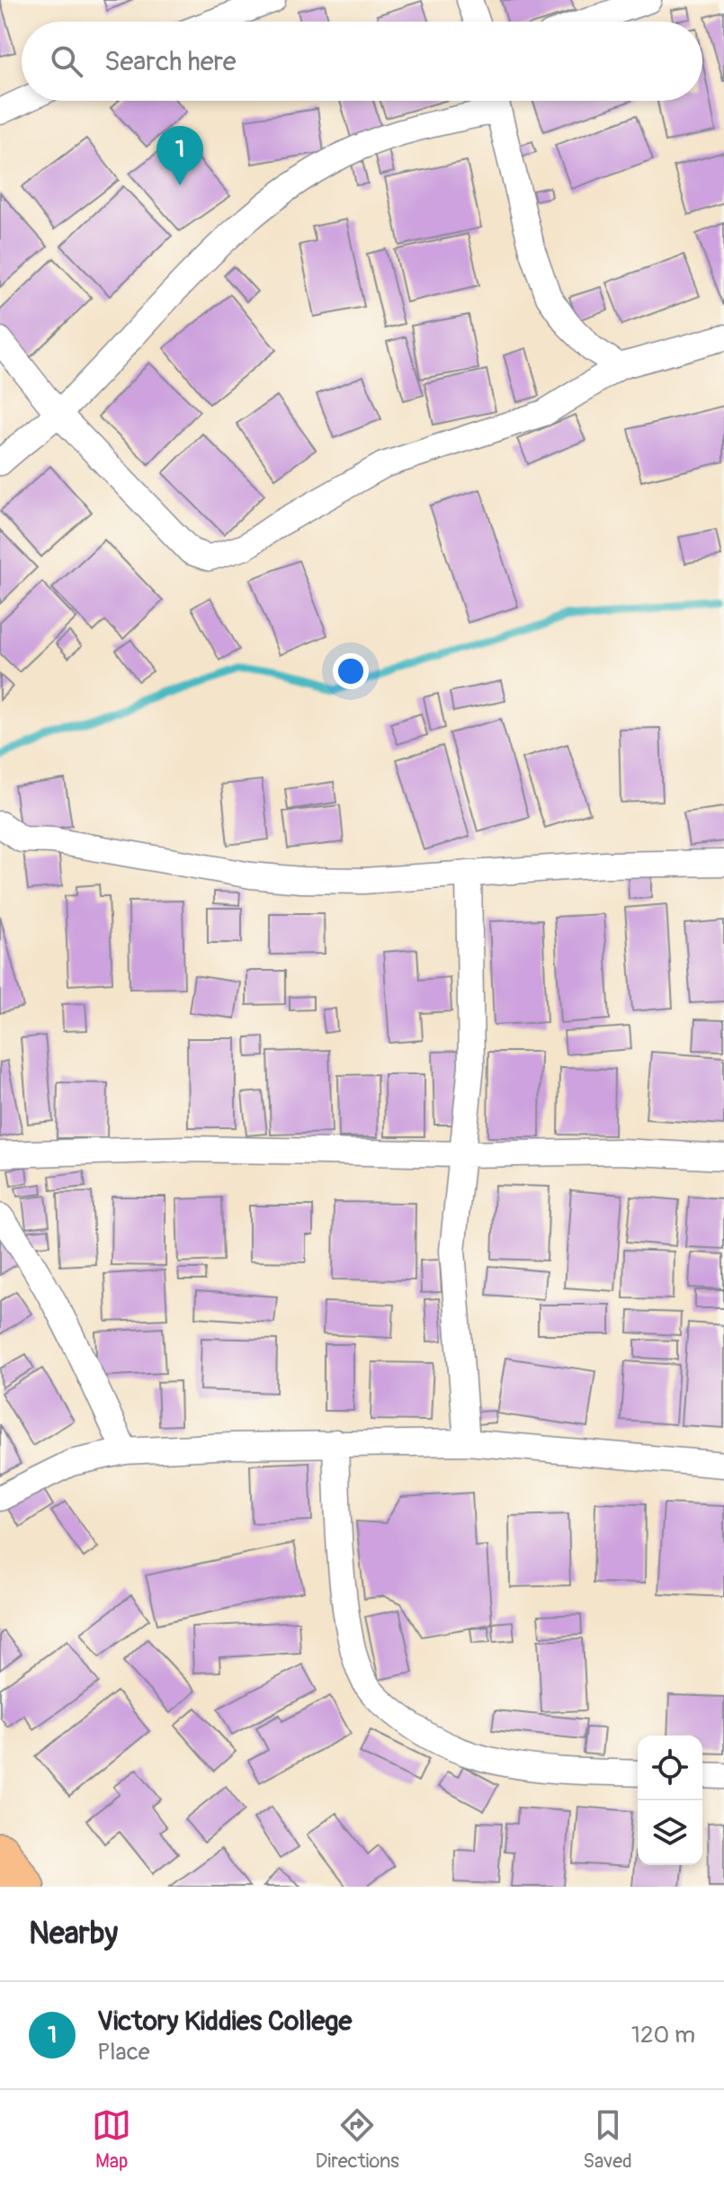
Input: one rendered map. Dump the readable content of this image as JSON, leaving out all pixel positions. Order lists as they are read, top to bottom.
{
  "page": {
    "search": "Search here",
    "pins": "1",
    "heading": "Nearby",
    "list": [
      {
        "mark": "1",
        "name": "Victory Kiddies College",
        "note": "Place",
        "value": "120 m"
      }
    ],
    "nav": ["Map", "Directions", "Saved"]
  }
}
